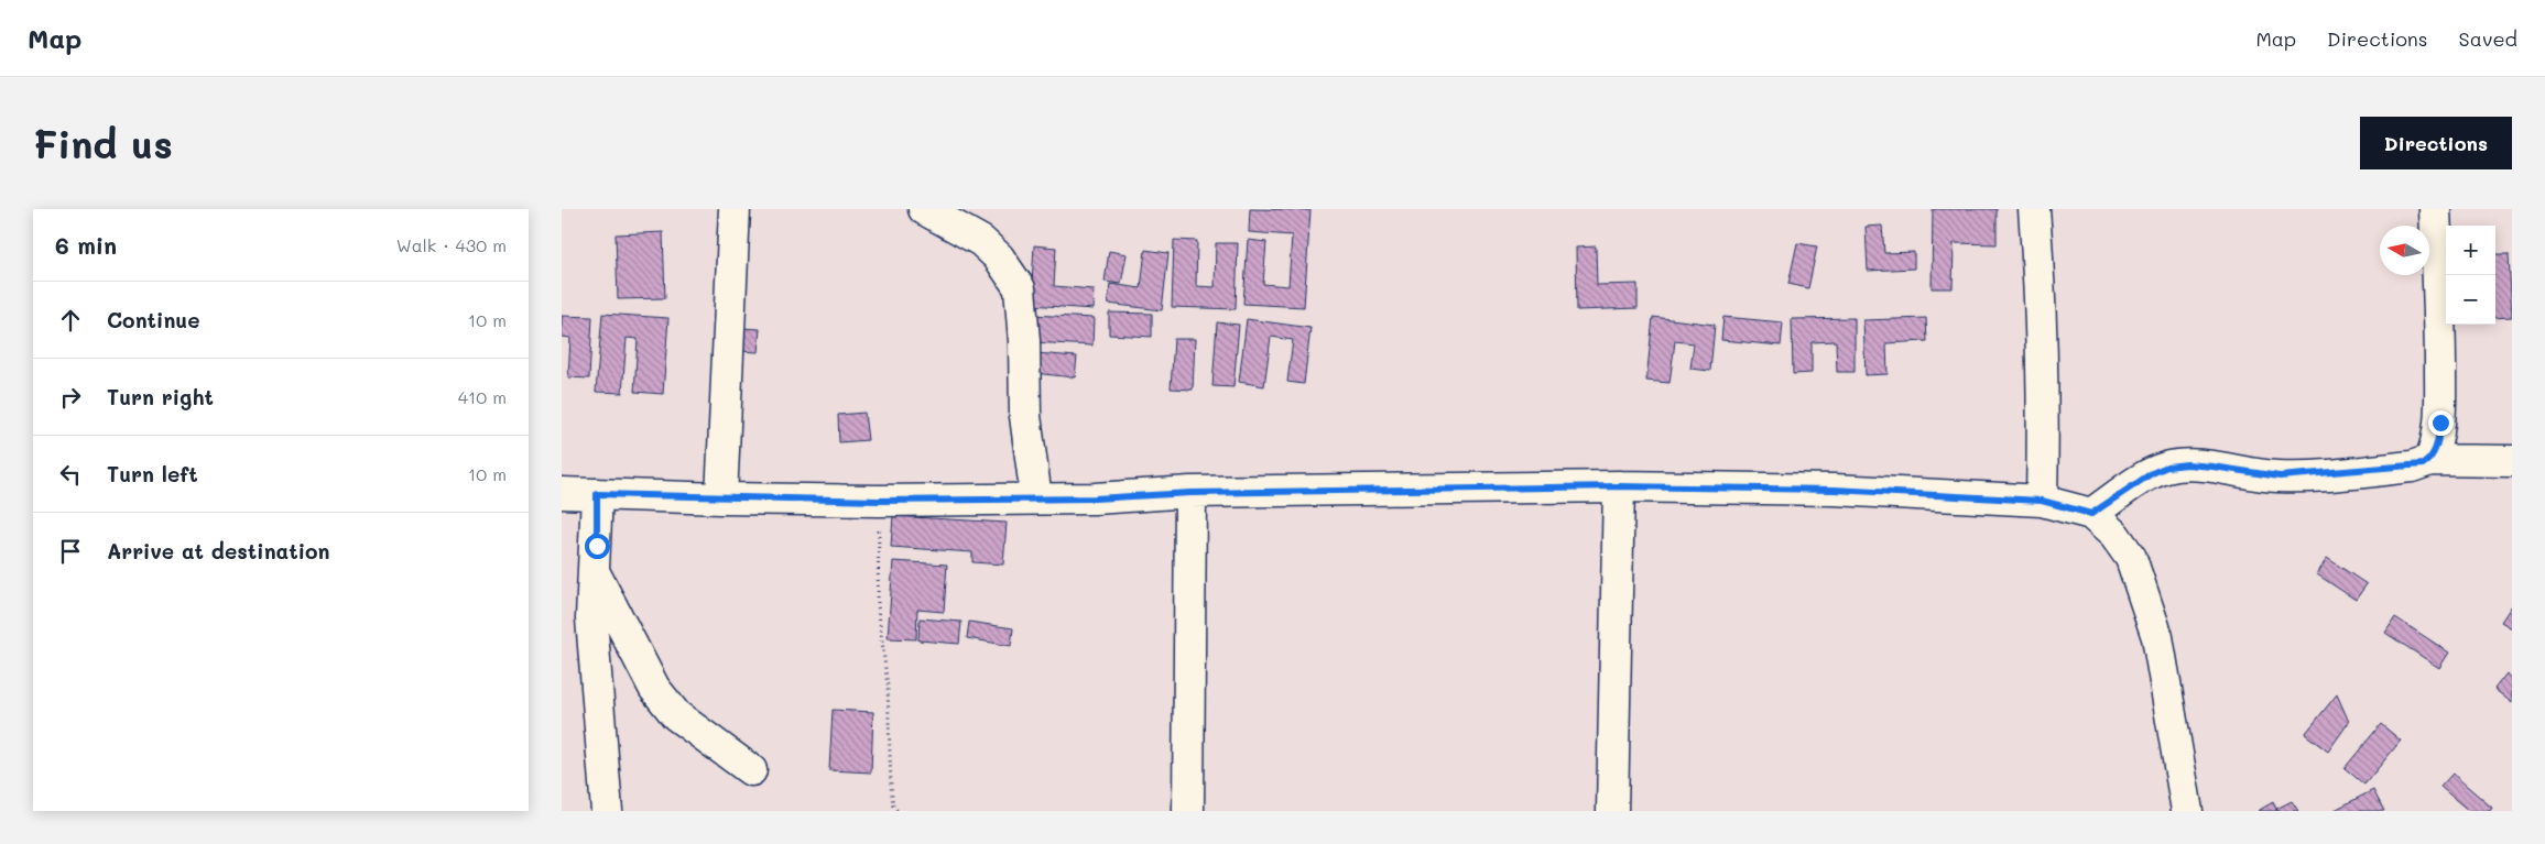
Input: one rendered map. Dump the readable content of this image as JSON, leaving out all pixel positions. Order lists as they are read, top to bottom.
{
  "north": "left",
  "page": {
    "header": "Map",
    "nav": ["Map", "Directions", "Saved"],
    "buttons": "Directions",
    "title": "Find us",
    "heading": ["6 min", "Walk · 430 m"],
    "map_buttons": ["+", "−"],
    "list": [
      ["Continue", "10 m"],
      ["Turn right", "410 m"],
      ["Turn left", "10 m"],
      "Arrive at destination"
    ]
  }
}
